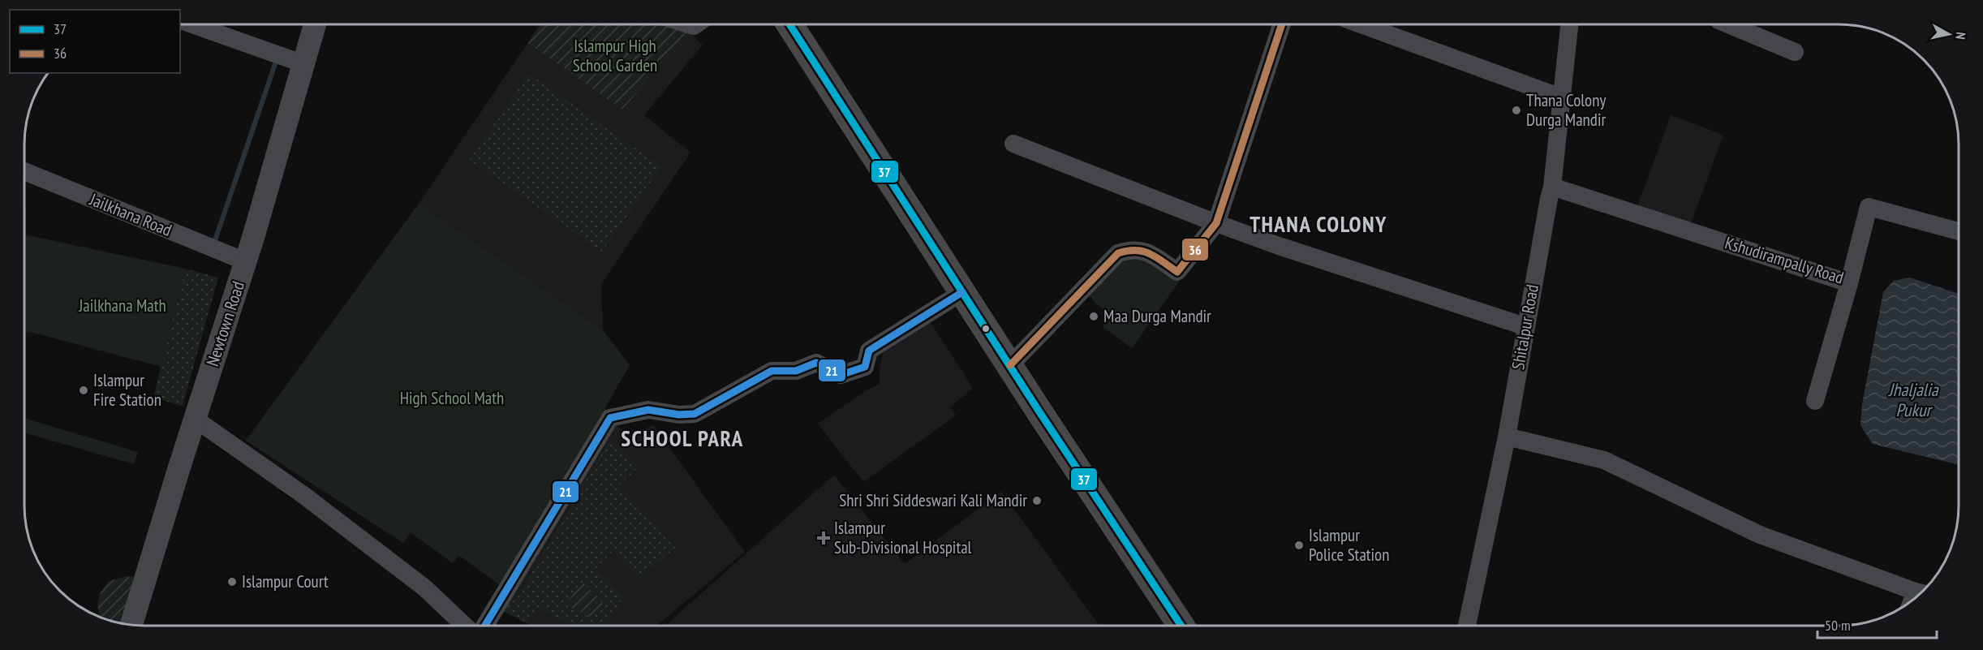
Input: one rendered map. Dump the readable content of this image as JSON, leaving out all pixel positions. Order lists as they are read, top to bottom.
{
  "streets": {
    "street": [
      "Jailkhana Road",
      "Kshudirampally Road",
      "Newtown Road",
      "Shitalpur Road"
    ]
  },
  "crossings": [
    ["Jailkhana Road", "Newtown Road"],
    ["Kshudirampally Road", "Shitalpur Road"]
  ],
  "districts": ["THANA COLONY", "SCHOOL PARA"],
  "water": ["Jhaljalia Pukur"],
  "parks": ["Islampur High School Garden", "Jailkhana Math", "High School Math"],
  "places": {
    "other": [
      "Thana Colony Durga Mandir",
      "Maa Durga Mandir",
      "Islampur Fire Station",
      "Shri Shri Siddeswari Kali Mandir",
      "Islampur Police Station",
      "Islampur Court"
    ],
    "health": ["Islampur Sub-Divisional Hospital"]
  },
  "lines": ["transit line 37", "transit line 36", "transit line 21"],
  "legend": ["37", "36"],
  "scale_bar": "50 m",
  "north": "right"
}
